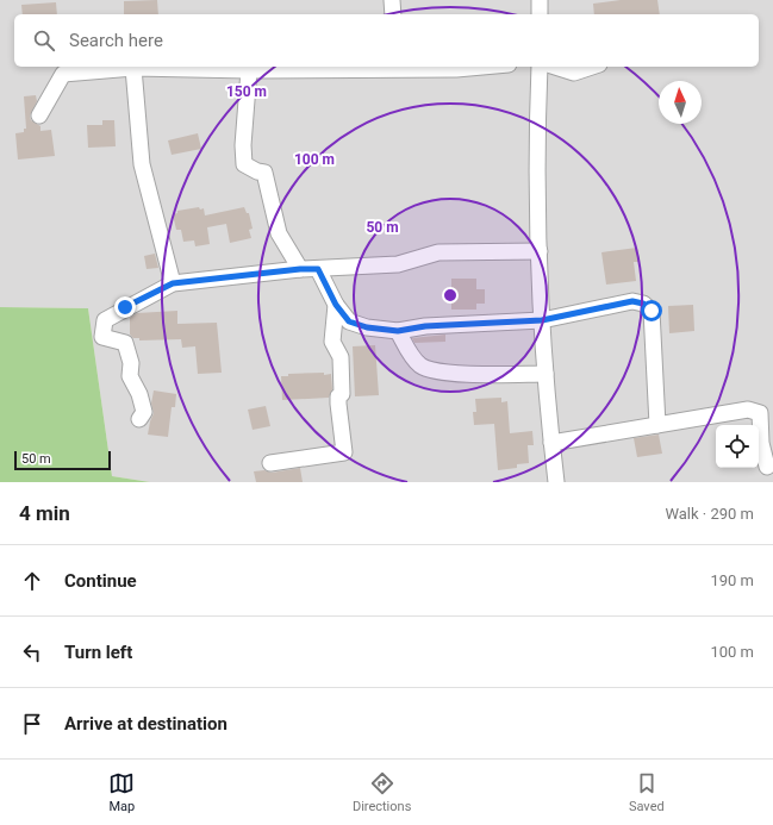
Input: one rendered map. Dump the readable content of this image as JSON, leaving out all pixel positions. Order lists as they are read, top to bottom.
{
  "scale_bar": "50 m",
  "north": "top",
  "page": {
    "search": "Search here",
    "scale": "50 m",
    "heading": ["4 min", "Walk · 290 m"],
    "list": [
      ["Continue", "190 m"],
      ["Turn left", "100 m"],
      "Arrive at destination"
    ],
    "nav": ["Map", "Directions", "Saved"]
  },
  "rings": ["150 m", "100 m", "50 m"]
}
